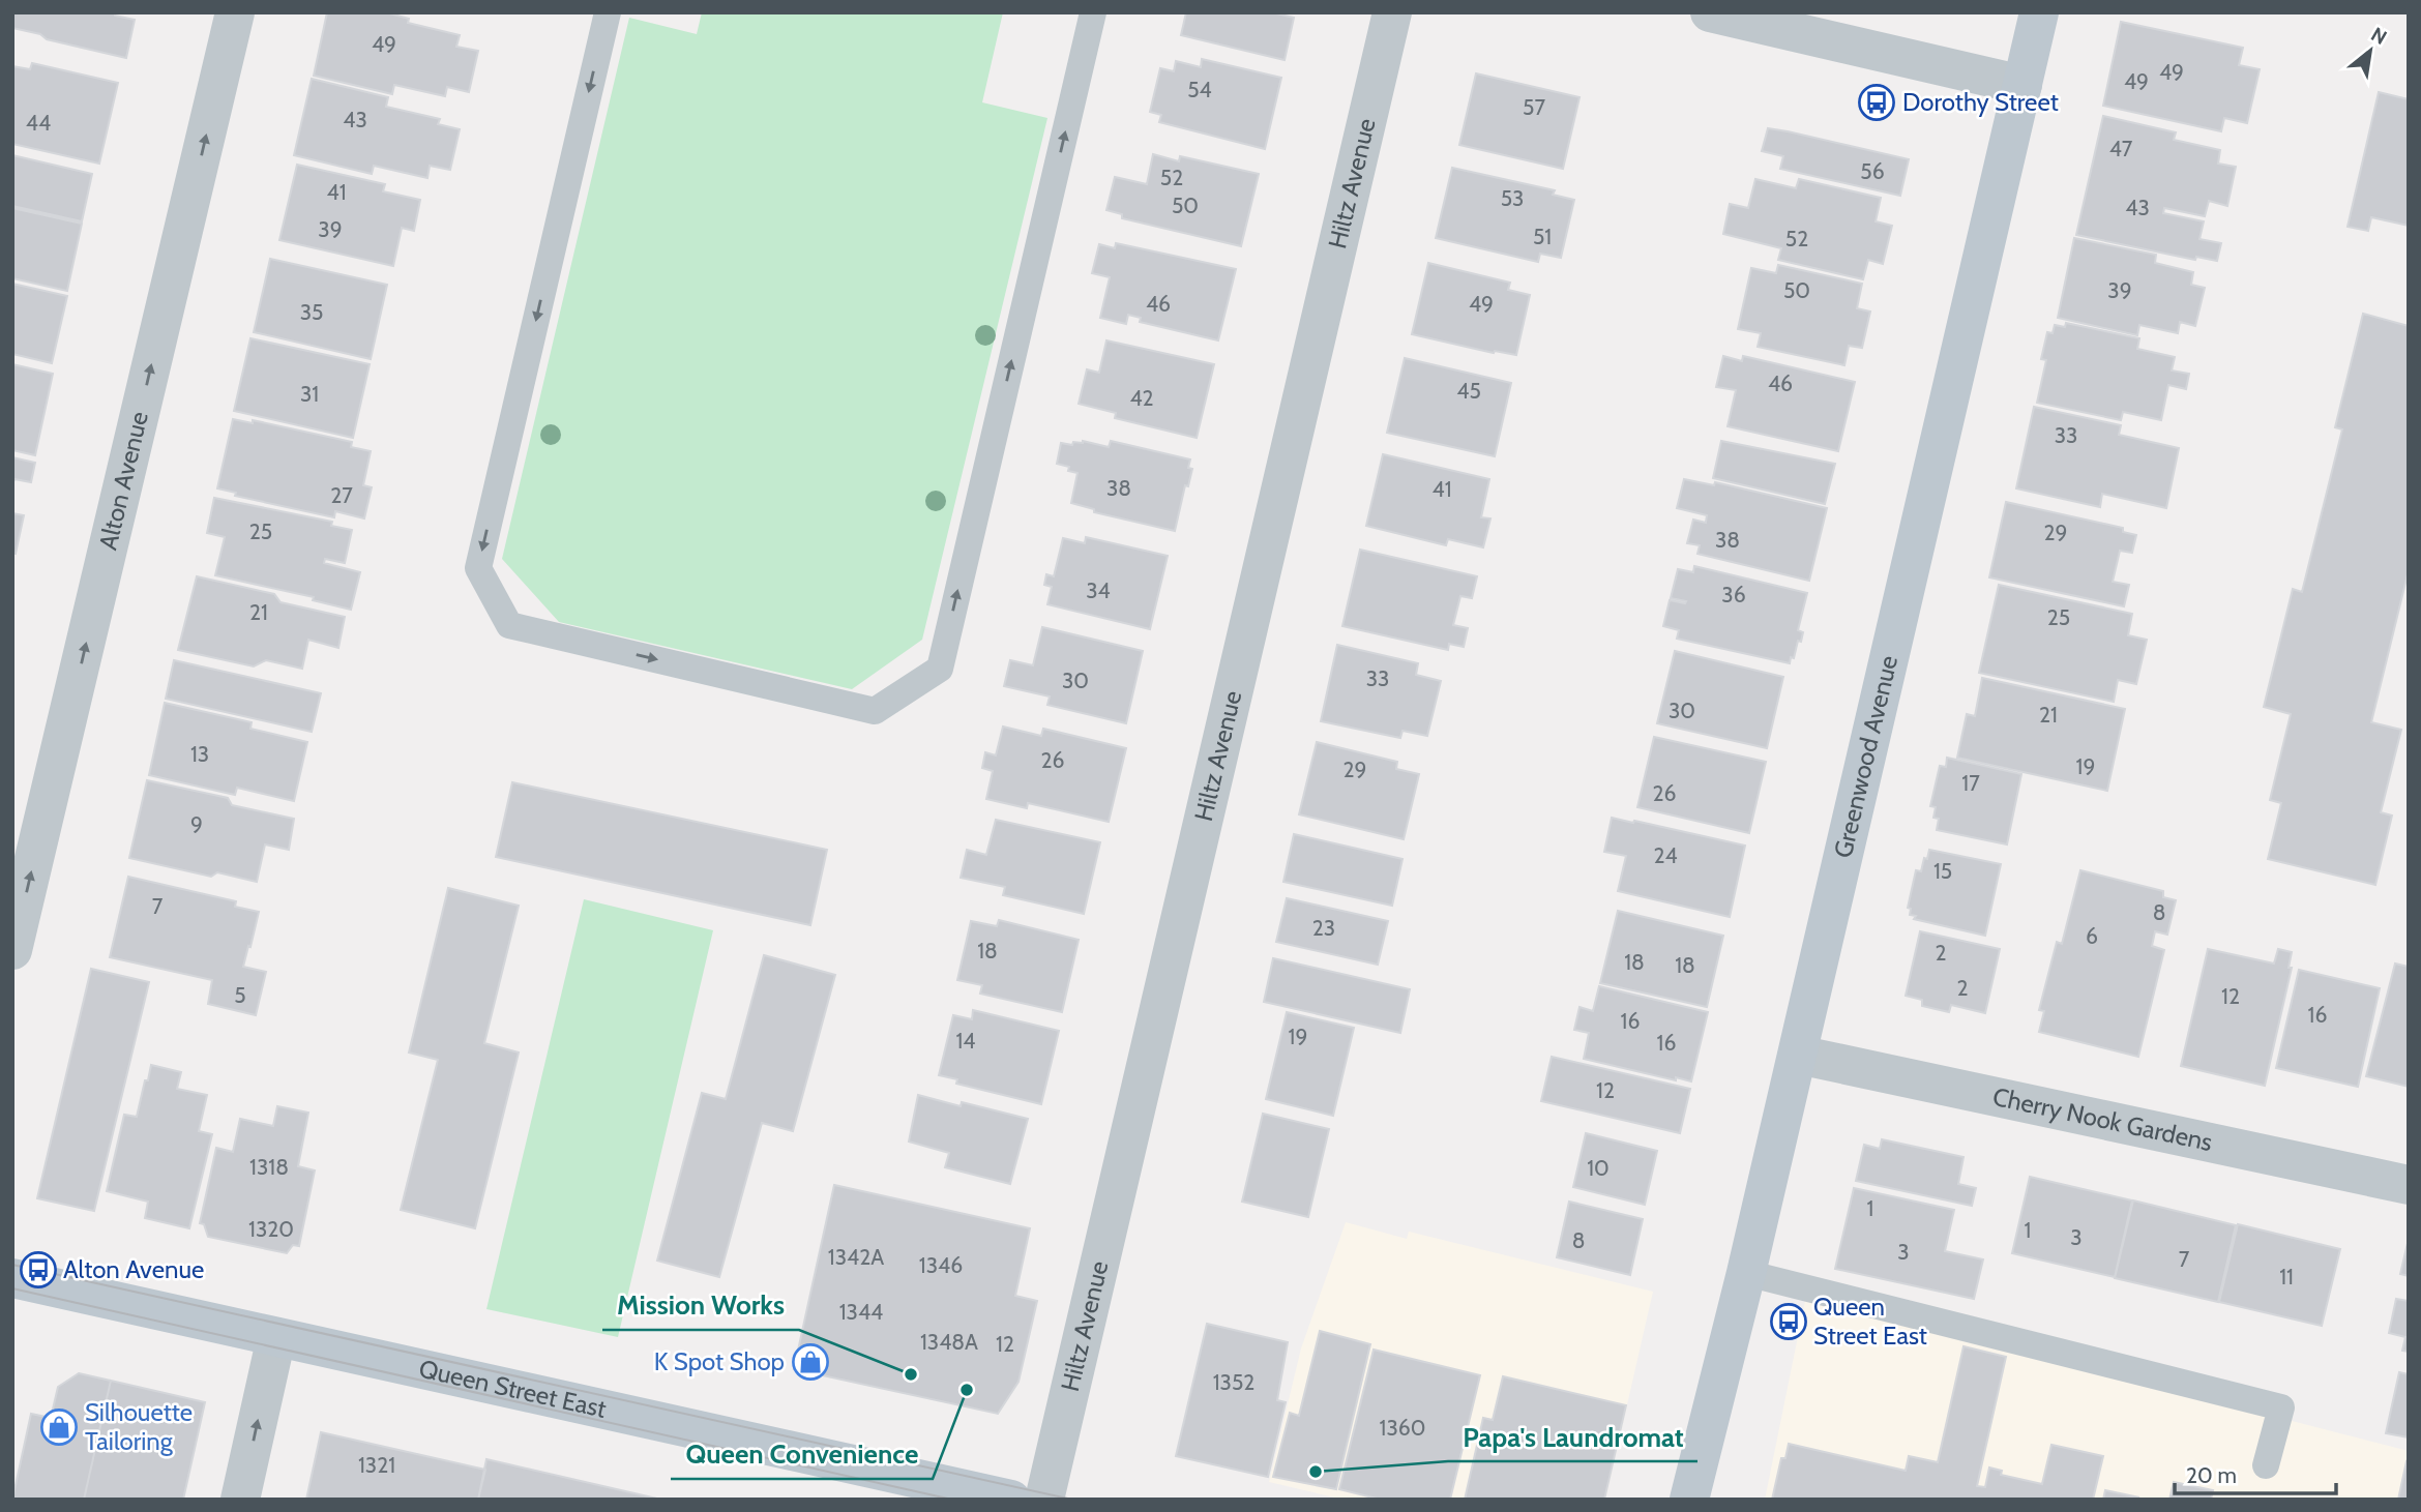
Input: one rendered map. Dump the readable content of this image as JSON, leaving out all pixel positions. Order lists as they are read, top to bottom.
{
  "streets": {
    "street": [
      "Hiltz Avenue",
      "Alton Avenue",
      "Greenwood Avenue",
      "Cherry Nook Gardens",
      "Queen Street East"
    ]
  },
  "crossings": [
    ["Greenwood Avenue", "Cherry Nook Gardens"]
  ],
  "one_way": ["Alton Avenue"],
  "places": {
    "bus stop": ["Dorothy Street", "Alton Avenue", "Queen Street East"],
    "shop": ["K Spot Shop", "Silhouette Tailoring"],
    "other": ["Mission Works", "Queen Convenience", "Papa's Laundromat"]
  },
  "house_numbers": [
    "49",
    "49",
    "49",
    "54",
    "57",
    "43",
    "44",
    "47",
    "56",
    "52",
    "41",
    "53",
    "50",
    "43",
    "39",
    "51",
    "52",
    "50",
    "39",
    "46",
    "49",
    "35",
    "46",
    "45",
    "31",
    "42",
    "33",
    "38",
    "41",
    "27",
    "25",
    "29",
    "38",
    "34",
    "36",
    "21",
    "25",
    "33",
    "30",
    "30",
    "21",
    "13",
    "26",
    "19",
    "29",
    "17",
    "26",
    "9",
    "24",
    "15",
    "7",
    "8",
    "23",
    "6",
    "18",
    "2",
    "18",
    "18",
    "2",
    "5",
    "12",
    "16",
    "16",
    "19",
    "14",
    "16",
    "12",
    "1318",
    "10",
    "1",
    "1320",
    "1",
    "3",
    "8",
    "3",
    "1342A",
    "7",
    "1346",
    "11",
    "1344",
    "1348A",
    "12",
    "1352",
    "1360",
    "1321"
  ],
  "scale_bar": "20 m",
  "north": "top right"
}
